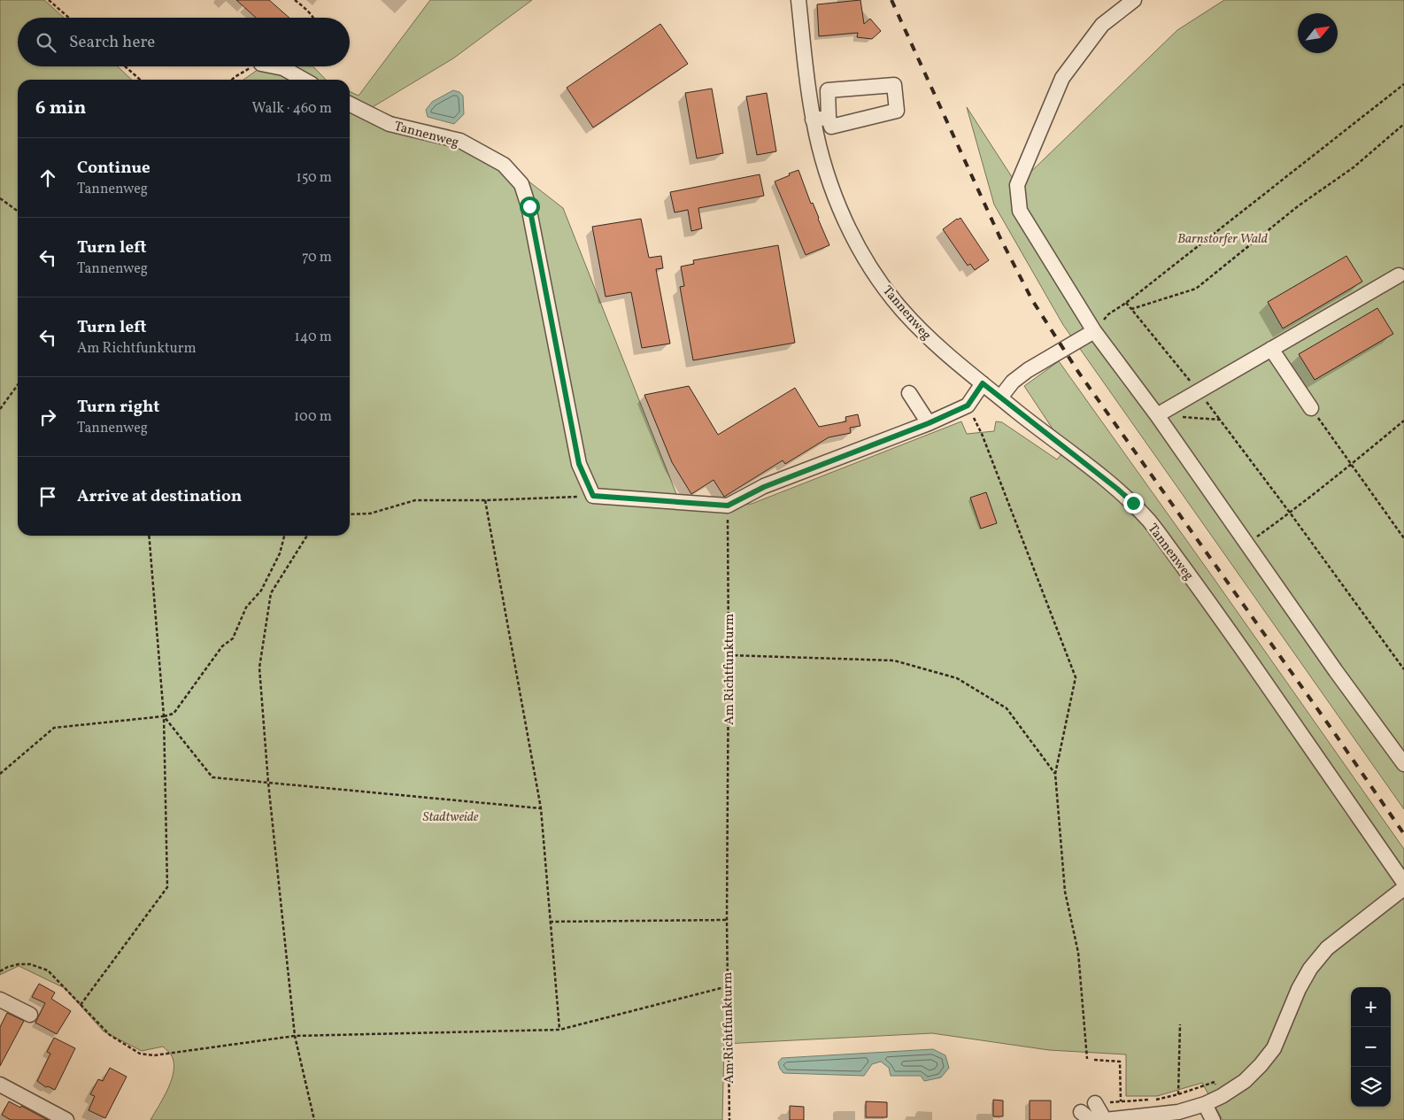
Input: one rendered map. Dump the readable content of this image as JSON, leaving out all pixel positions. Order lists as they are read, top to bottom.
{
  "streets": {
    "street": ["Tannenweg"],
    "path": ["Am Richtfunkturm"]
  },
  "parks": ["Barnstorfer Wald", "Stadtweide"],
  "north": "top right",
  "page": {
    "search": "Search here",
    "heading": ["6 min", "Walk · 460 m"],
    "list": [
      ["Continue", "Tannenweg", "150 m"],
      ["Turn left", "Tannenweg", "70 m"],
      ["Turn left", "Am Richtfunkturm", "140 m"],
      ["Turn right", "Tannenweg", "100 m"],
      "Arrive at destination"
    ],
    "map_buttons": ["+", "−"]
  }
}
